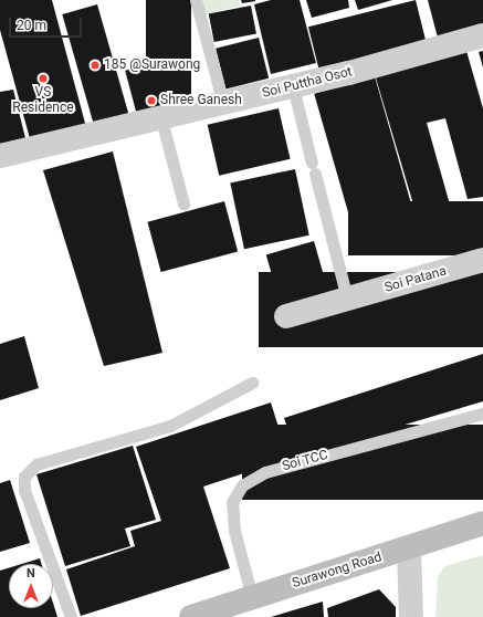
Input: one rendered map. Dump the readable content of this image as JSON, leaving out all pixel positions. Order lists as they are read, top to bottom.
{
  "streets": {
    "main road": ["Surawong Road"],
    "street": ["Soi Puttha Osot", "Soi Patana"],
    "lane": ["Soi TCC"]
  },
  "crossings": [
    ["Soi TCC", "Surawong Road"]
  ],
  "places": ["185 @Surawong", "VS Residence", "Shree Ganesh"],
  "scale_bar": "20 m",
  "north": "top"
}
